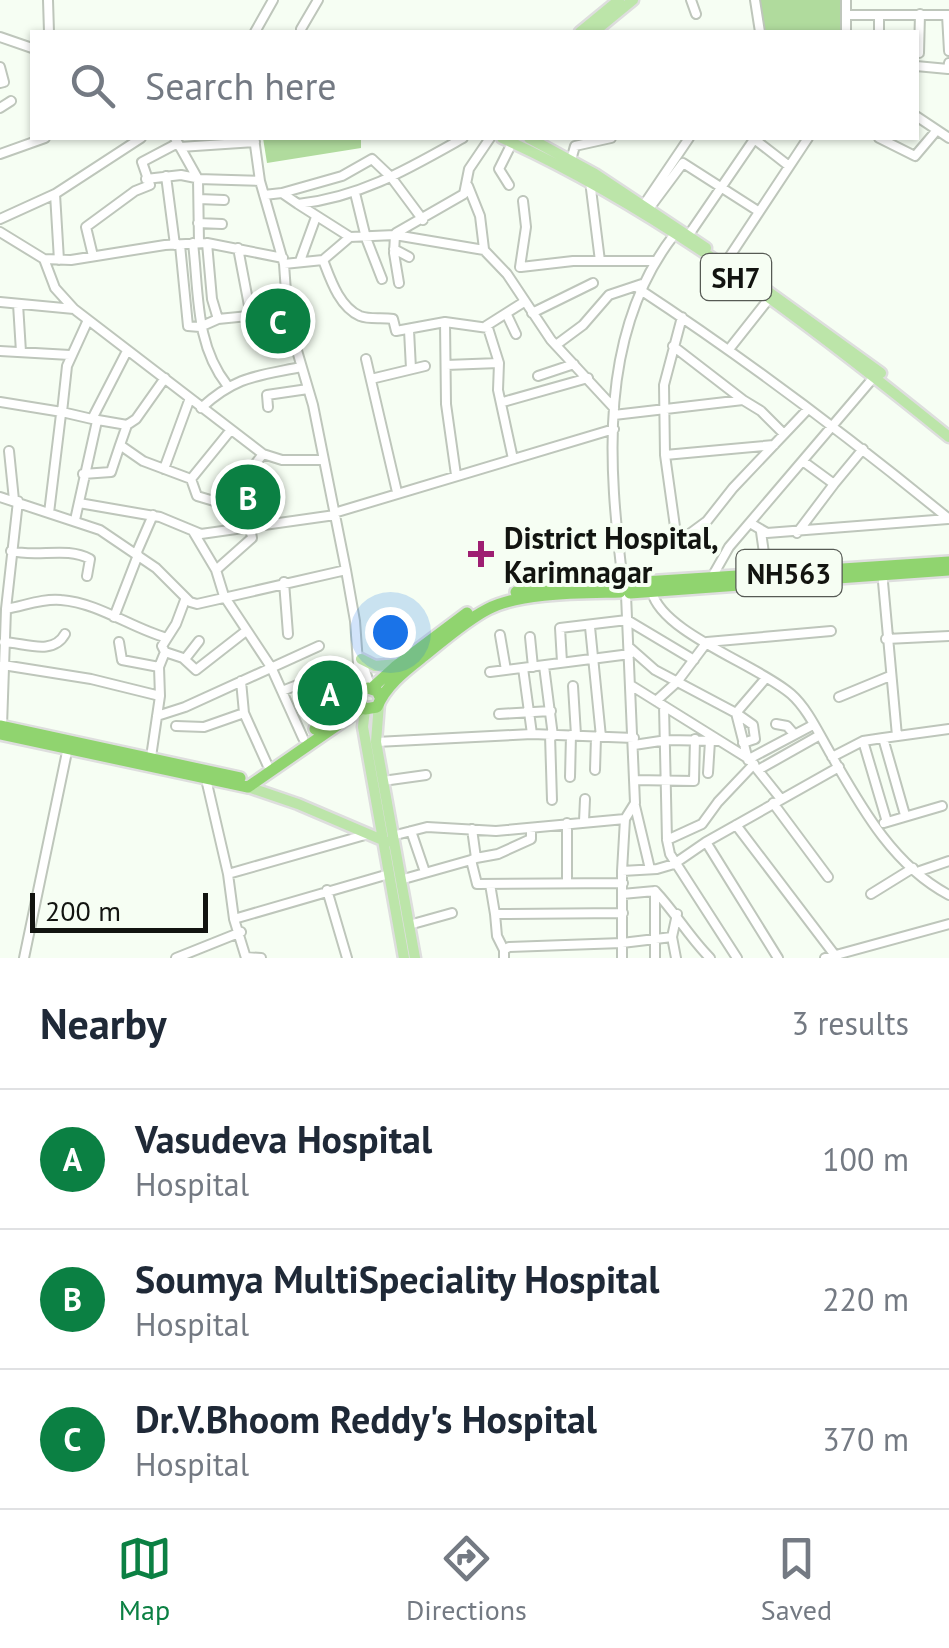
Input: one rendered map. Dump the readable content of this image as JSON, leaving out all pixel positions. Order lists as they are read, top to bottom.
{
  "streets": {
    "highway": ["NH563"],
    "main road": ["SH7"]
  },
  "places": {
    "health": ["District Hospital, Karimnagar"]
  },
  "scale_bar": "200 m",
  "page": {
    "search": "Search here",
    "pins": ["C", "B", "A"],
    "scale": "200 m",
    "heading": ["Nearby", "3 results"],
    "list": [
      {
        "mark": "A",
        "name": "Vasudeva Hospital",
        "note": "Hospital",
        "value": "100 m"
      },
      {
        "mark": "B",
        "name": "Soumya MultiSpeciality Hospital",
        "note": "Hospital",
        "value": "220 m"
      },
      {
        "mark": "C",
        "name": "Dr.V.Bhoom Reddy's Hospital",
        "note": "Hospital",
        "value": "370 m"
      }
    ],
    "nav": ["Map", "Directions", "Saved"]
  }
}
